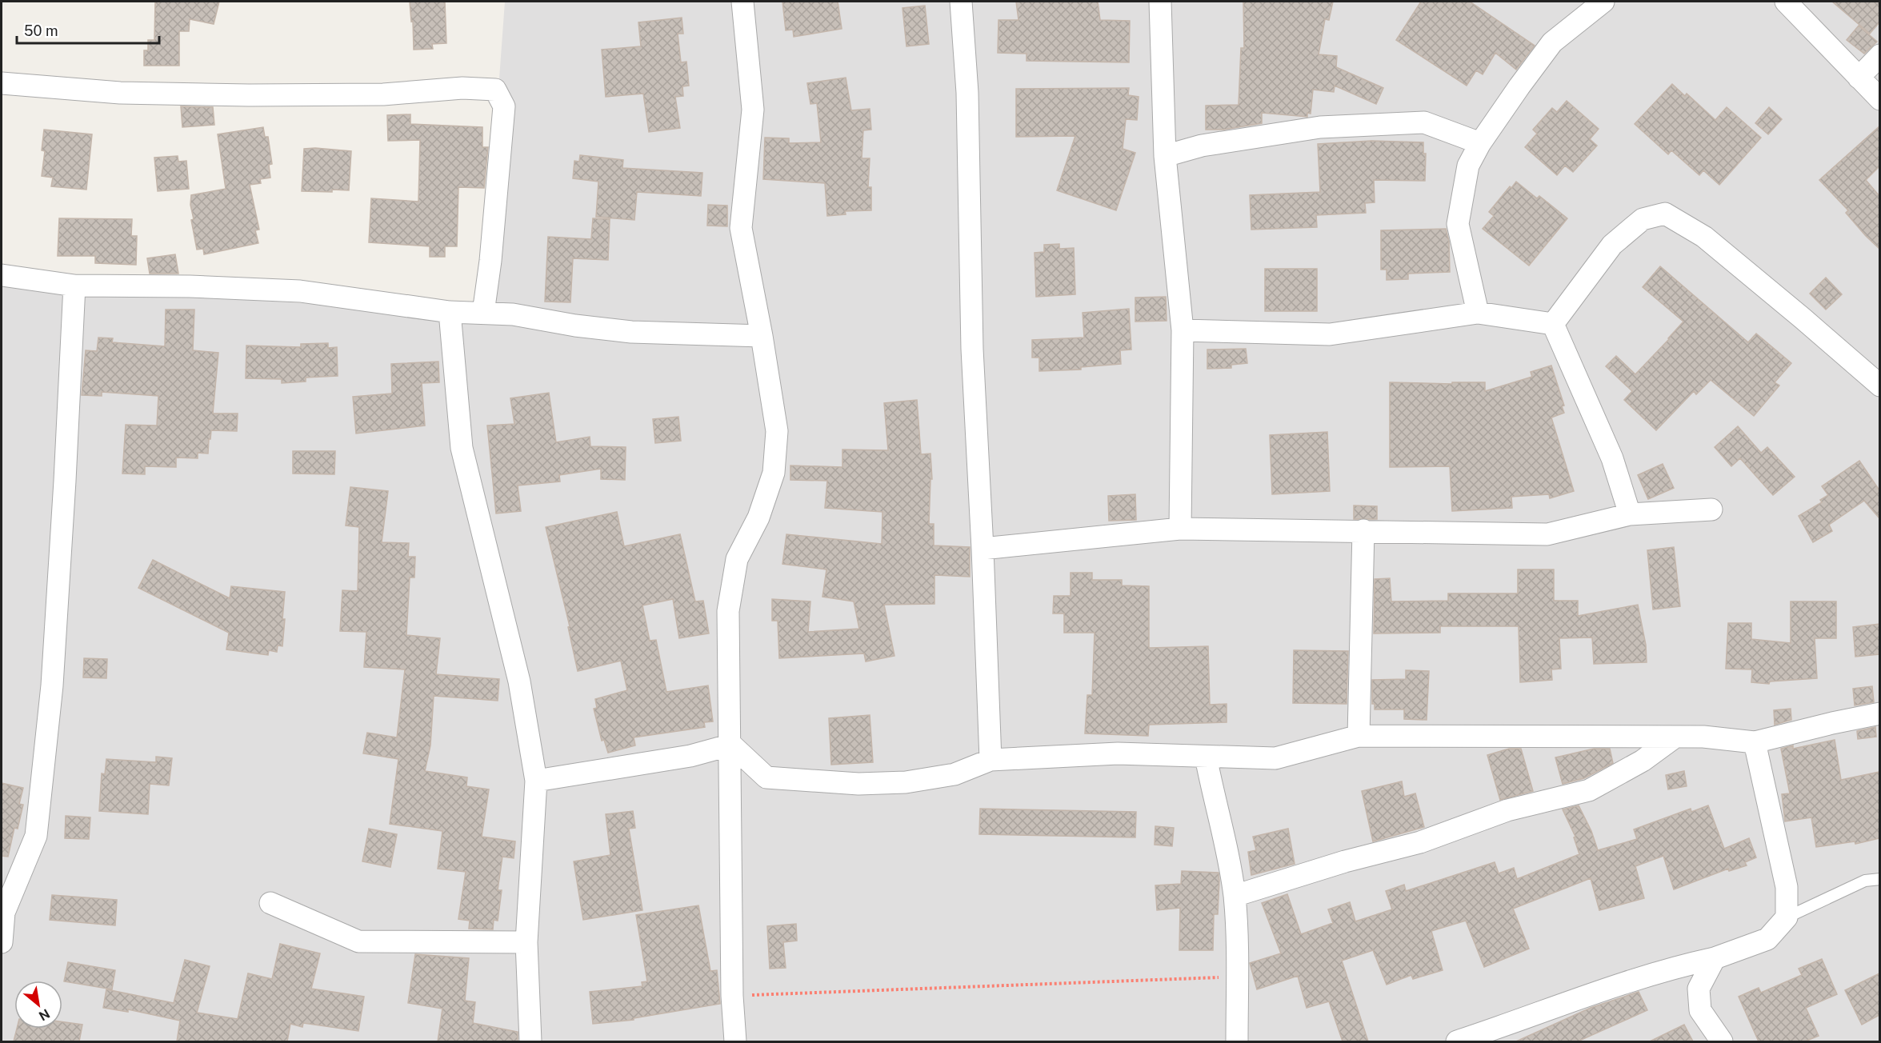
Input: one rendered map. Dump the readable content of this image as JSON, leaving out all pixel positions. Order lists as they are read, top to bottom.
{
  "scale_bar": "50 m",
  "north": "bottom right"
}
